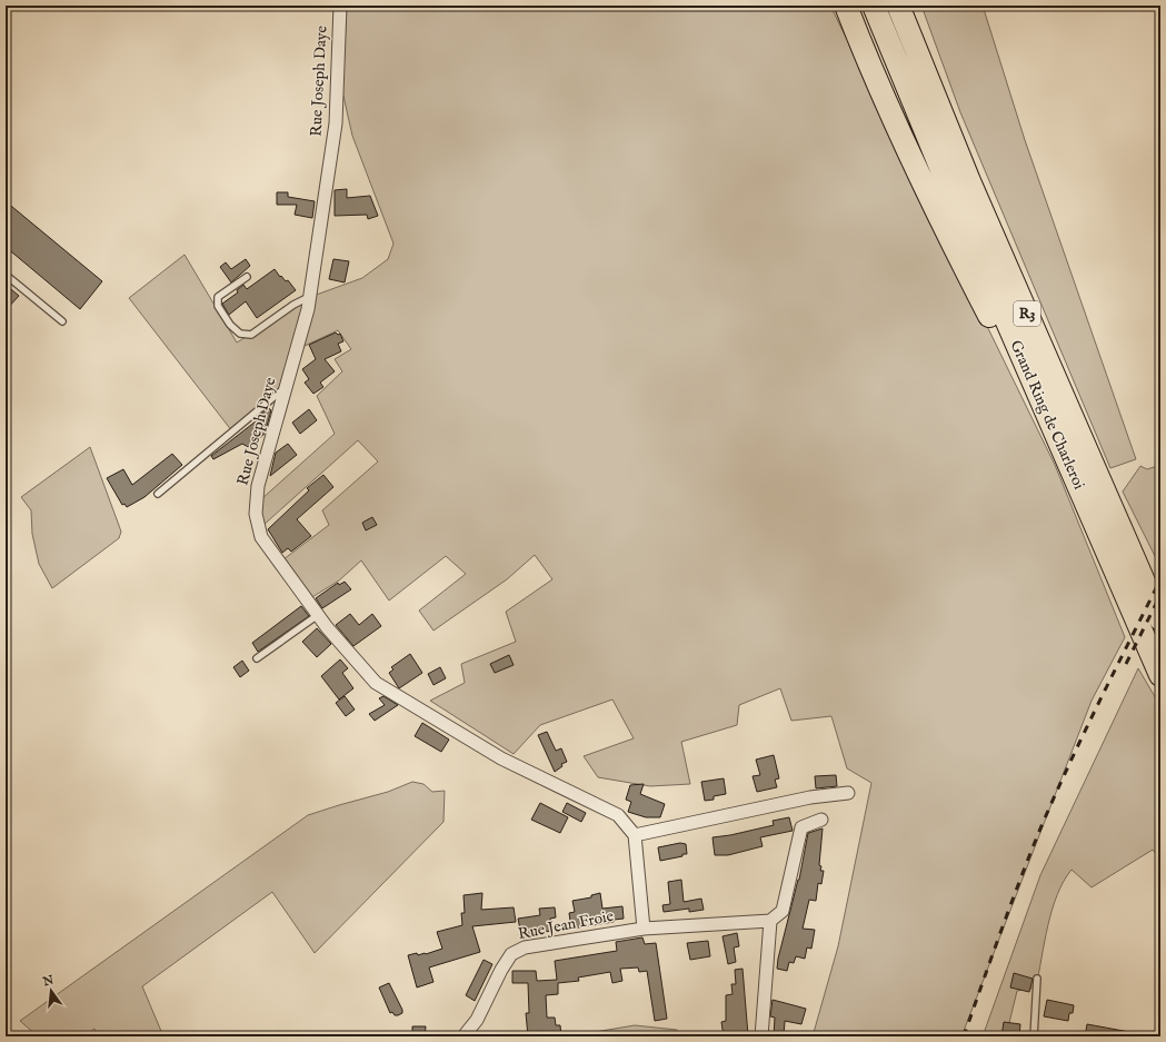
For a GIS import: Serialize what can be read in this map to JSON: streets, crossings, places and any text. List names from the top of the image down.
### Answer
{
  "streets": {
    "highway": ["R3", "Grand Ring de Charleroi"],
    "street": ["Rue Joseph Daye", "Rue Jean Froie"]
  },
  "north": "top"
}
